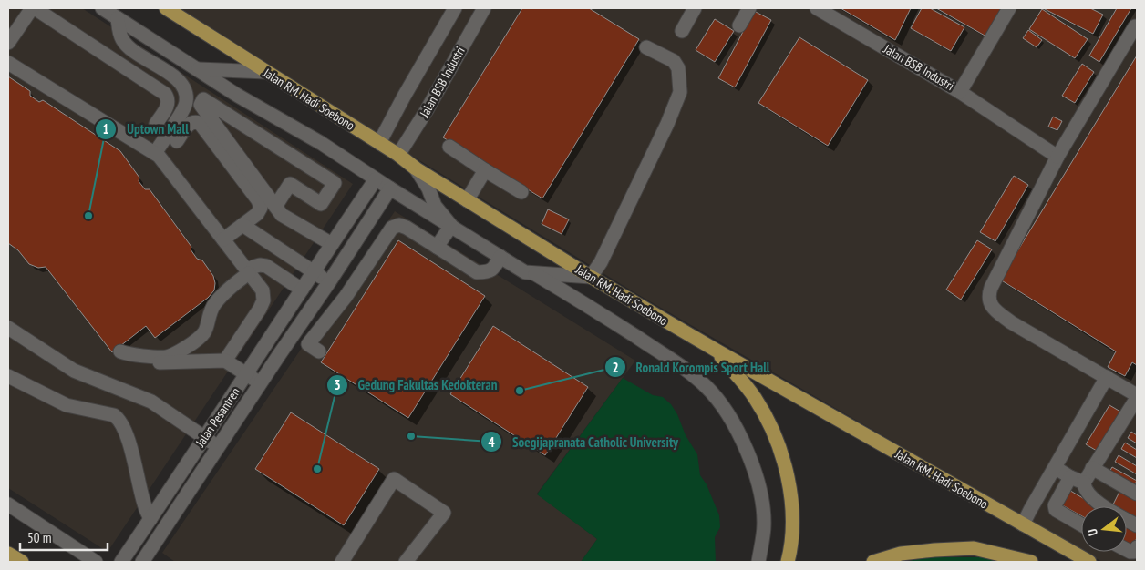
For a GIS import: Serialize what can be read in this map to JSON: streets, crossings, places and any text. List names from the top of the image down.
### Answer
{
  "streets": {
    "main road": ["Jalan RM. Hadi Soebono"],
    "street": ["Jalan BSB Industri", "Jalan Pesantren"]
  },
  "crossings": [
    ["Jalan BSB Industri", "Jalan RM. Hadi Soebono"]
  ],
  "places": [
    "Uptown Mall",
    "Ronald Korompis Sport Hall",
    "Soegijapranata Catholic University",
    "Gedung Fakultas Kedokteran"
  ],
  "scale_bar": "50 m",
  "north": "left"
}
